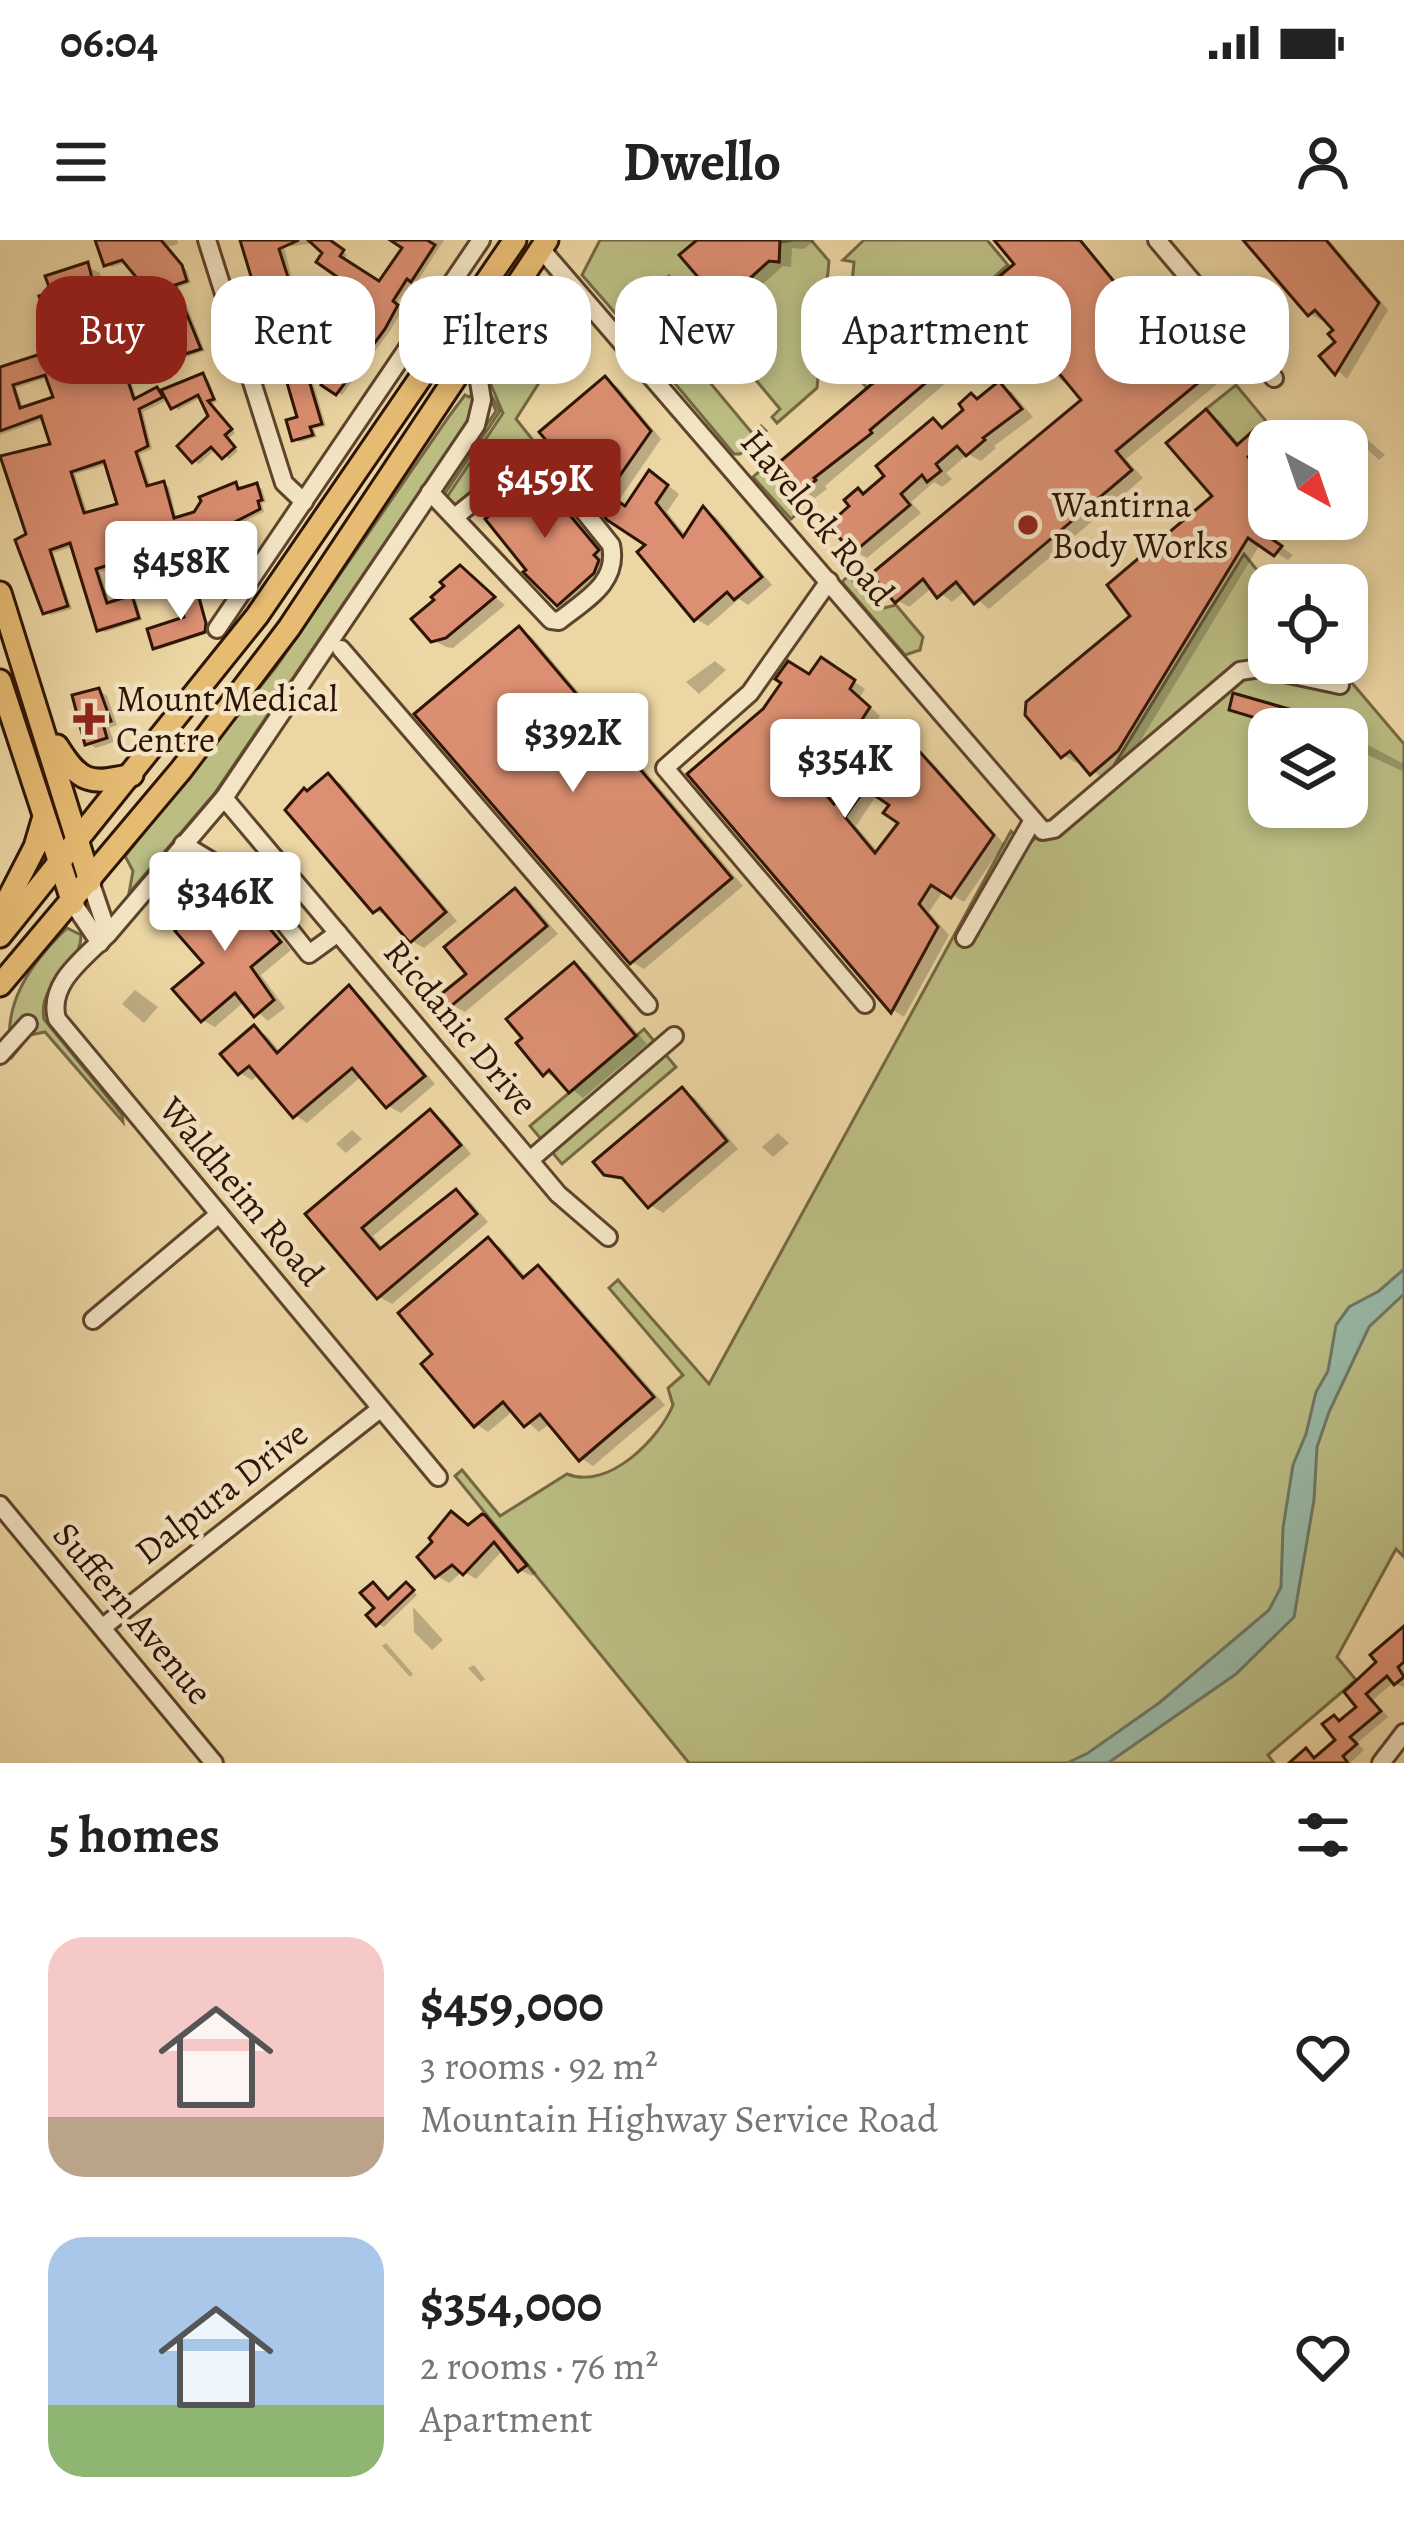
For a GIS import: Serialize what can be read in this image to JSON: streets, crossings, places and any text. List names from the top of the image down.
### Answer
{
  "streets": {
    "street": [
      "Havelock Road",
      "Ricdanic Drive",
      "Waldheim Road",
      "Dalpura Drive",
      "Suffern Avenue"
    ]
  },
  "crossings": [
    ["Ricdanic Drive", "Waldheim Road"],
    ["Waldheim Road", "Dalpura Drive"],
    ["Dalpura Drive", "Suffern Avenue"]
  ],
  "places": {
    "other": ["Wantirna Body Works"],
    "health": ["Mount Medical Centre"]
  },
  "north": "bottom right",
  "page": {
    "status": "06:04",
    "header": "Dwello",
    "chip": [
      "Buy",
      "Rent",
      "Filters",
      "New",
      "Apartment",
      "House"
    ],
    "price": [
      "$459K",
      "$458K",
      "$392K",
      "$354K",
      "$346K"
    ],
    "heading": "5 homes",
    "list": [
      {
        "name": "$459,000",
        "note": "3 rooms · 92 m² · Mountain Highway Service Road"
      },
      {
        "name": "$354,000",
        "note": "2 rooms · 76 m² · Apartment"
      }
    ]
  }
}
